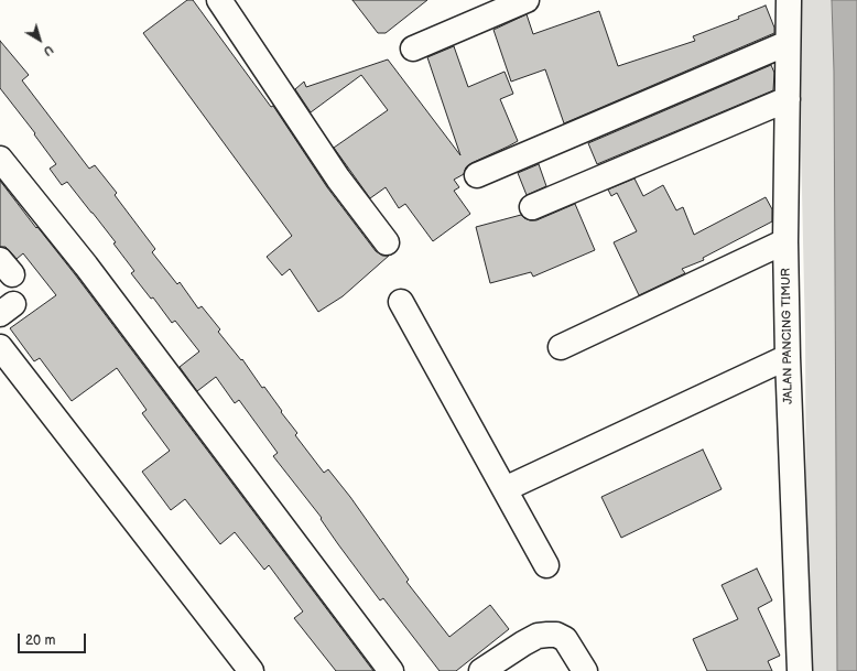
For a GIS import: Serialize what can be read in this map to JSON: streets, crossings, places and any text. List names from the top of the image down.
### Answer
{
  "streets": {
    "street": ["JALAN PANCING TIMUR"]
  },
  "scale_bar": "20 m",
  "north": "bottom right"
}
